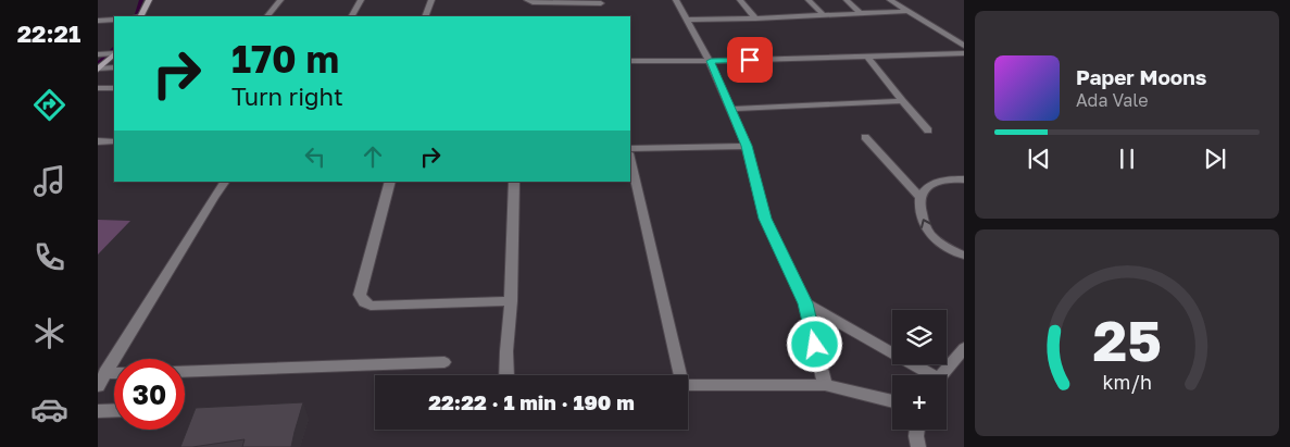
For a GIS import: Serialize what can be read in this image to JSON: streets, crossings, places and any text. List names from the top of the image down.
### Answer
{
  "page": {
    "tabs": "22:21",
    "turn": ["170 m", "Turn right"],
    "song": ["Paper Moons", "Ada Vale"],
    "map_buttons": "+",
    "limit": "30",
    "trip": "22:22 · 1 min · 190 m",
    "gauge": ["25", "km/h"]
  }
}
